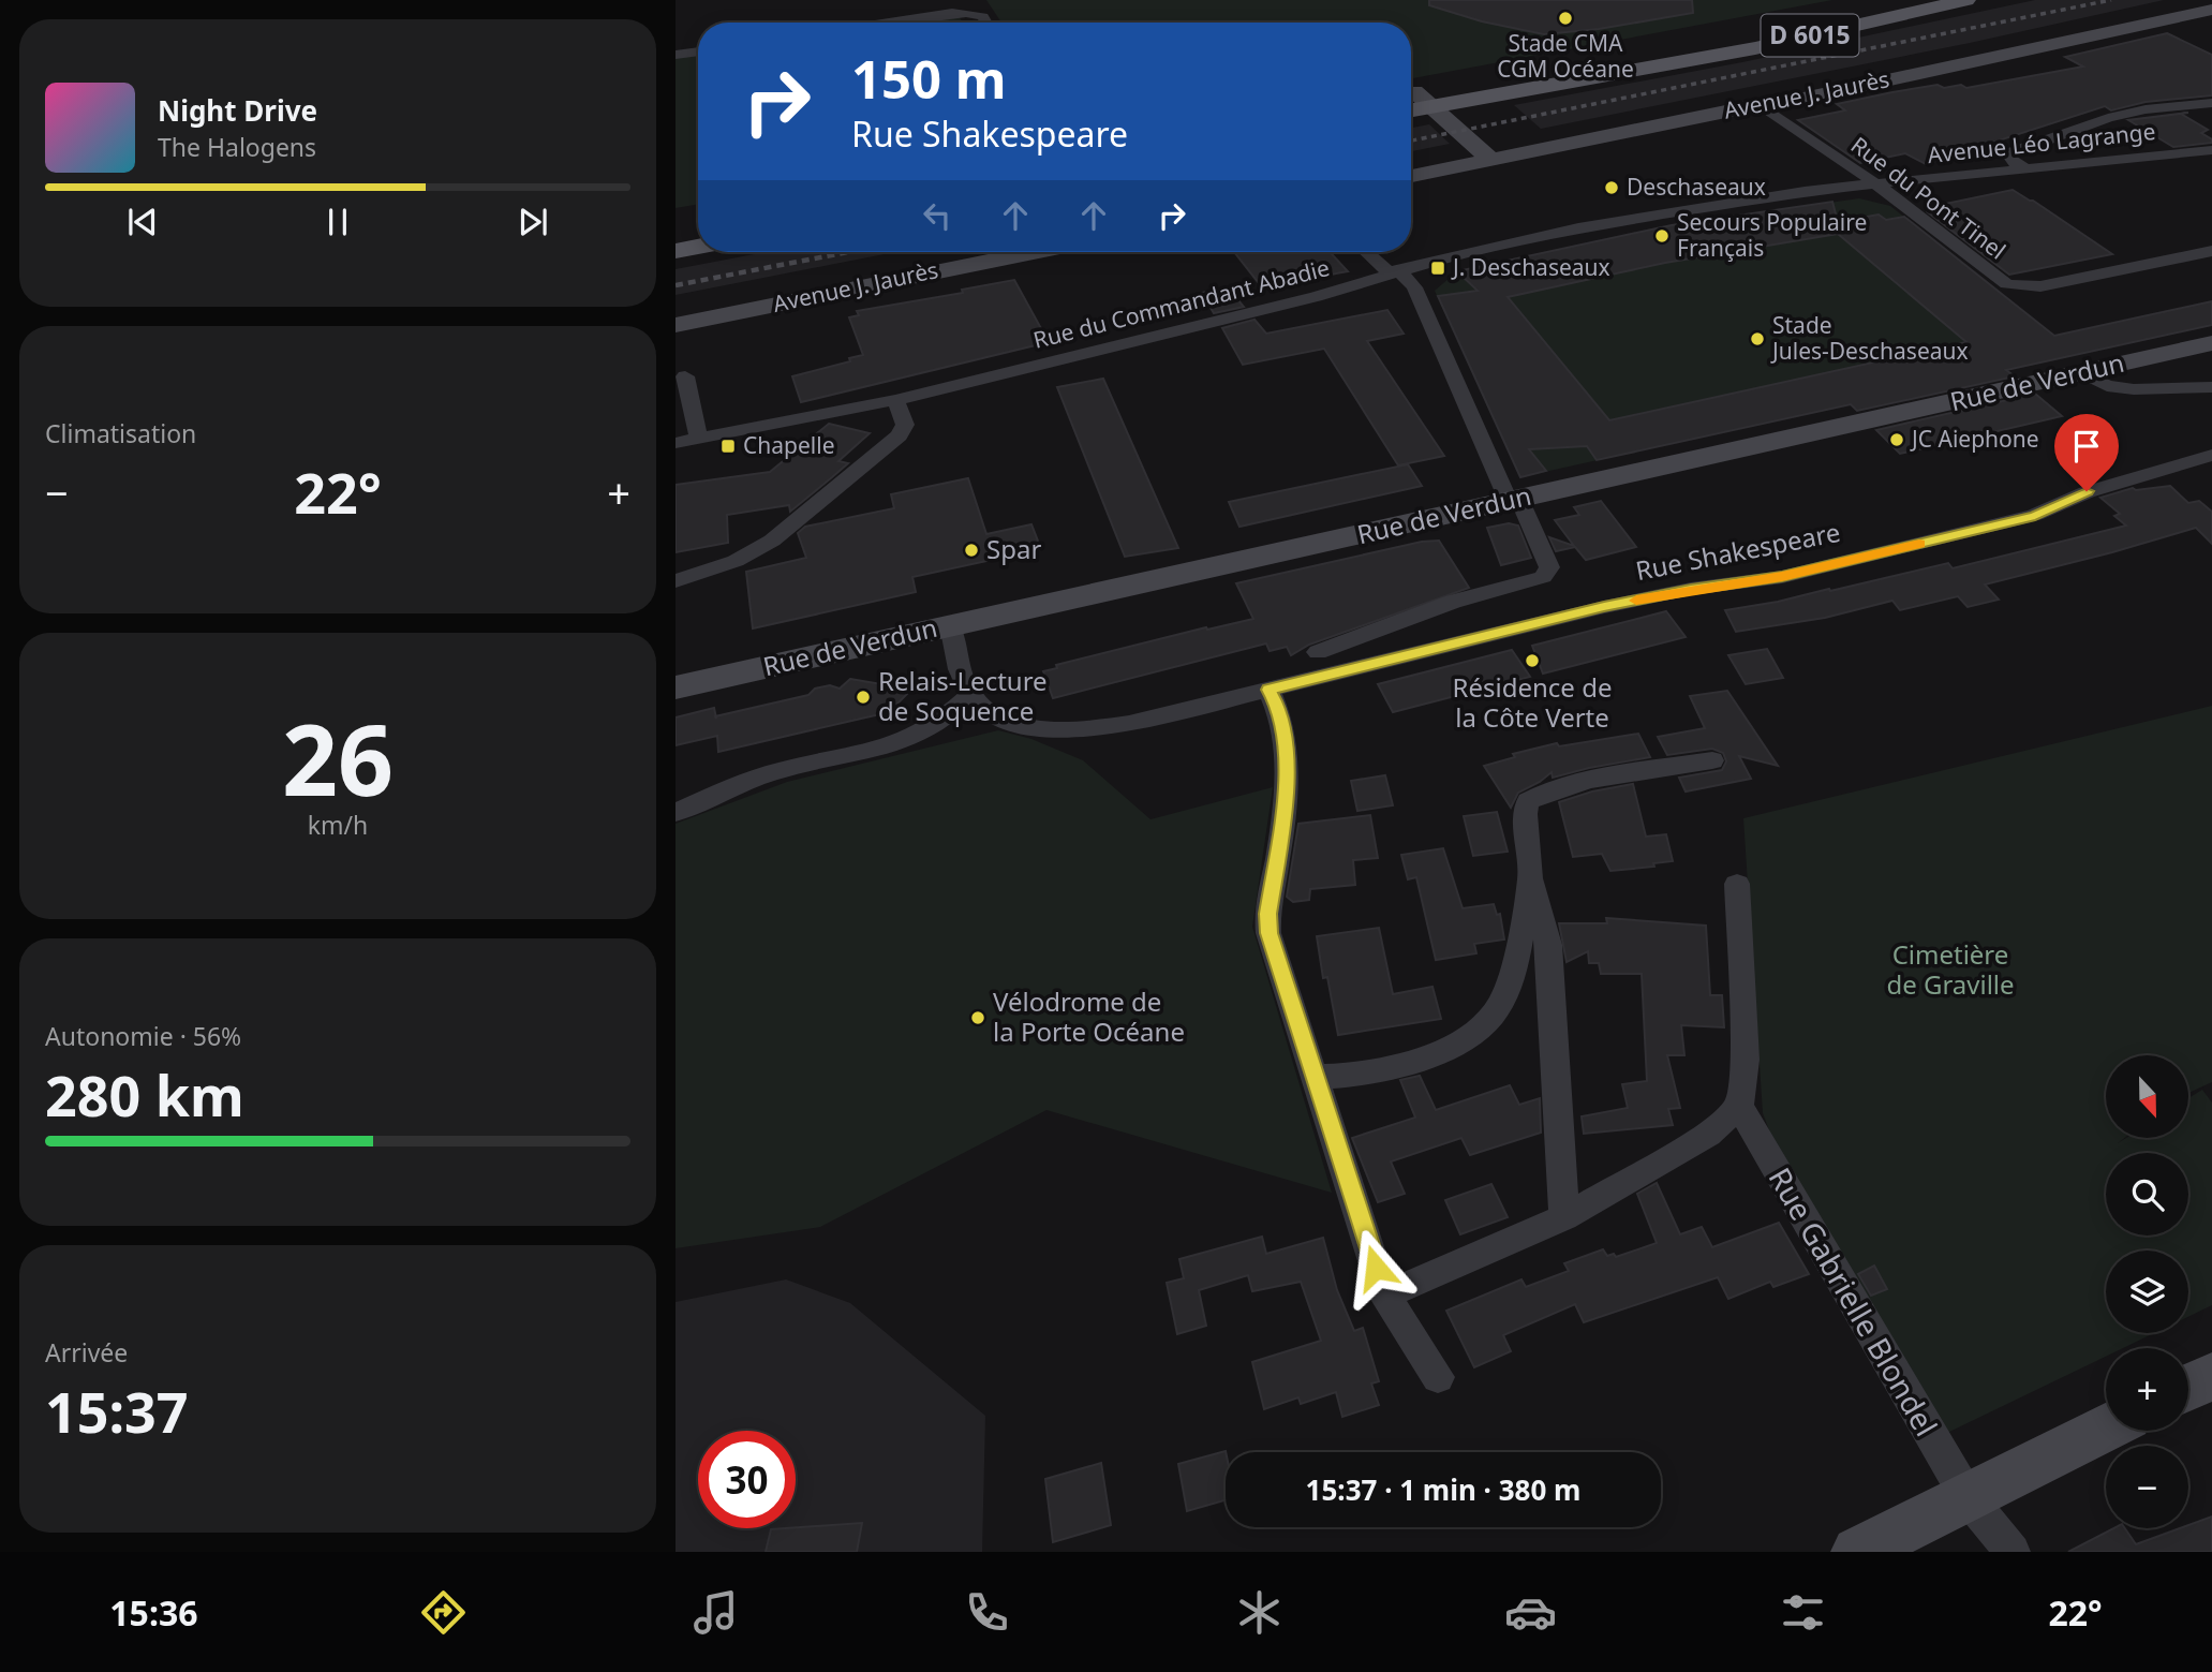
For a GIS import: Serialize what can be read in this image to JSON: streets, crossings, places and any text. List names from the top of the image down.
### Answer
{
  "streets": {
    "main road": ["D 6015"],
    "street": [
      "Avenue J. Jaurès",
      "Avenue Léo Lagrange",
      "Rue du Pont Tinel",
      "Rue du Commandant Abadie",
      "Rue de Verdun",
      "Rue Shakespeare",
      "Rue Gabrielle Blondel"
    ]
  },
  "crossings": [
    ["Avenue J. Jaurès", "Rue du Pont Tinel"],
    ["Avenue Léo Lagrange", "Rue du Pont Tinel"],
    ["Avenue Léo Lagrange", "Rue du Commandant Abadie"],
    ["Rue du Pont Tinel", "Rue du Commandant Abadie"]
  ],
  "parks": ["Cimetière de Graville"],
  "places": {
    "other": [
      "Stade CMA CGM Océane",
      "Deschaseaux",
      "Secours Populaire Français",
      "Stade Jules-Deschaseaux",
      "JC Aiephone",
      "Spar",
      "Résidence de la Côte Verte",
      "Relais-Lecture de Soquence",
      "Vélodrome de la Porte Océane"
    ],
    "transit": ["J. Deschaseaux", "Chapelle"]
  },
  "north": "bottom",
  "page": {
    "turn": ["150 m", "Rue Shakespeare"],
    "song": ["Night Drive", "The Halogens"],
    "tile": [
      "Climatisation",
      ["26", "km/h"],
      ["Autonomie · 56%", "280 km"],
      ["Arrivée", "15:37"]
    ],
    "heat": ["−", "22°", "+"],
    "map_buttons": ["+", "−"],
    "limit": "30",
    "trip": "15:37 · 1 min · 380 m",
    "tabs": ["15:36", "22°"]
  }
}
